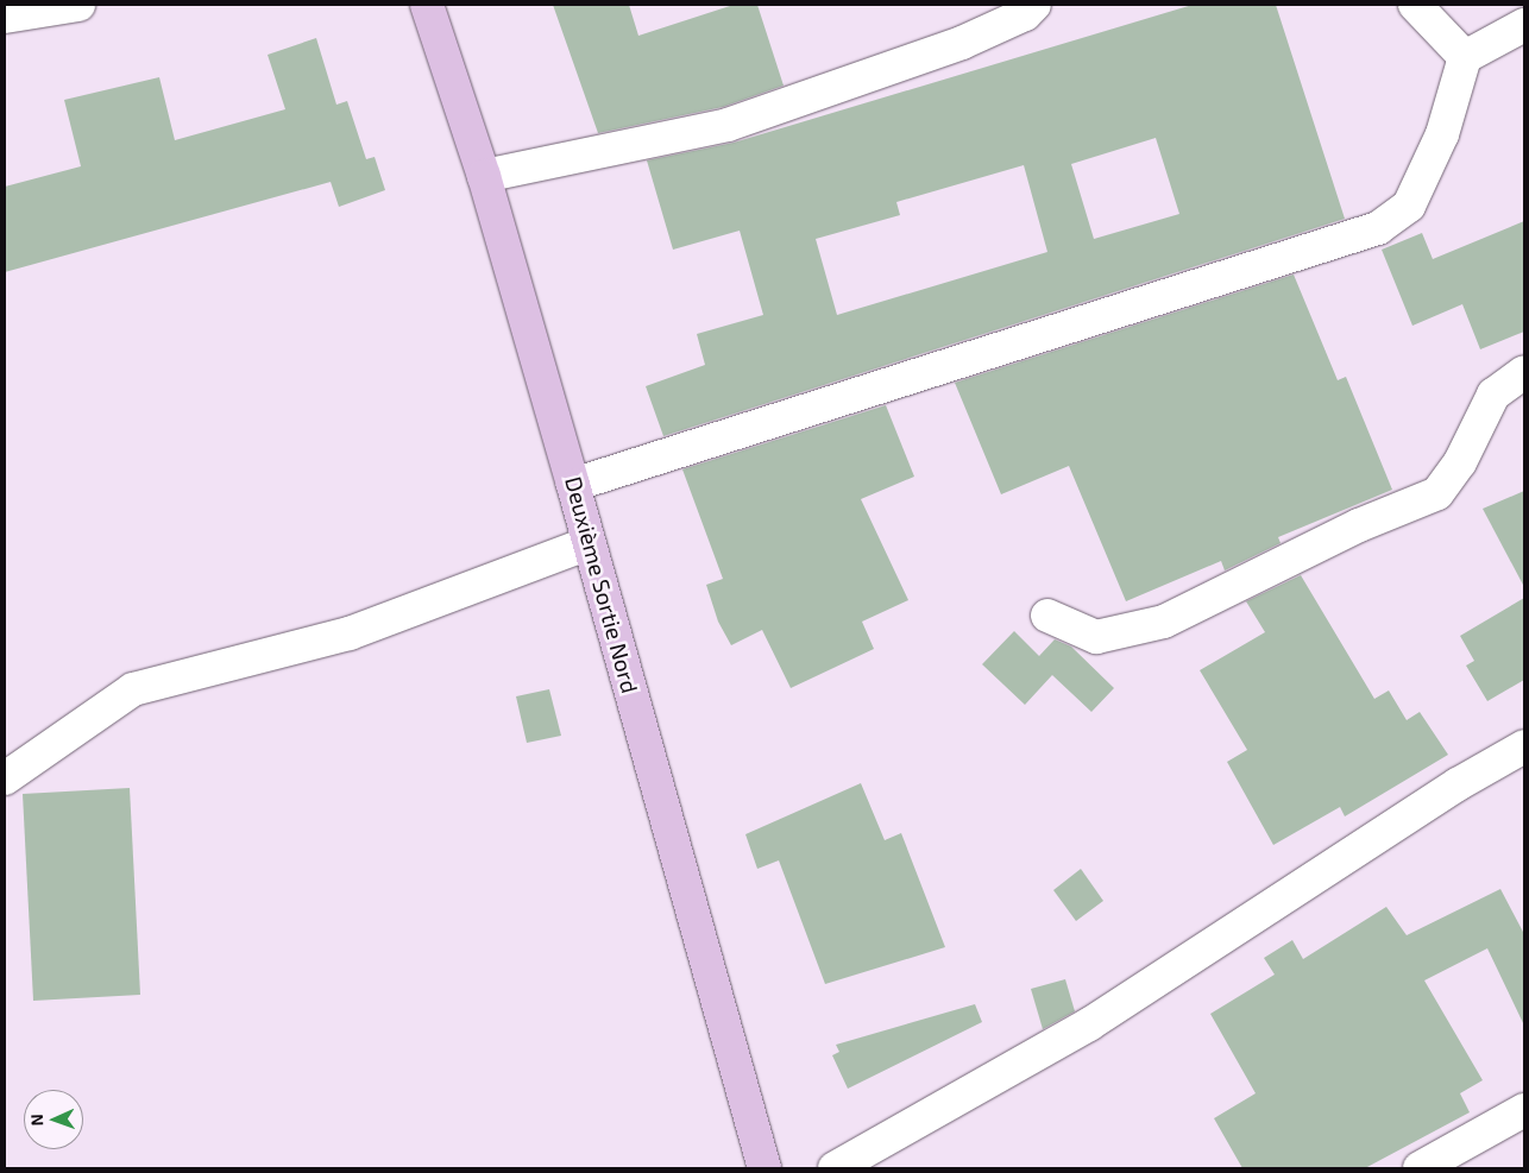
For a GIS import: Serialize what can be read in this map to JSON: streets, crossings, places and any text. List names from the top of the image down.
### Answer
{
  "streets": {
    "main road": ["Deuxième Sortie Nord"]
  },
  "north": "left"
}
